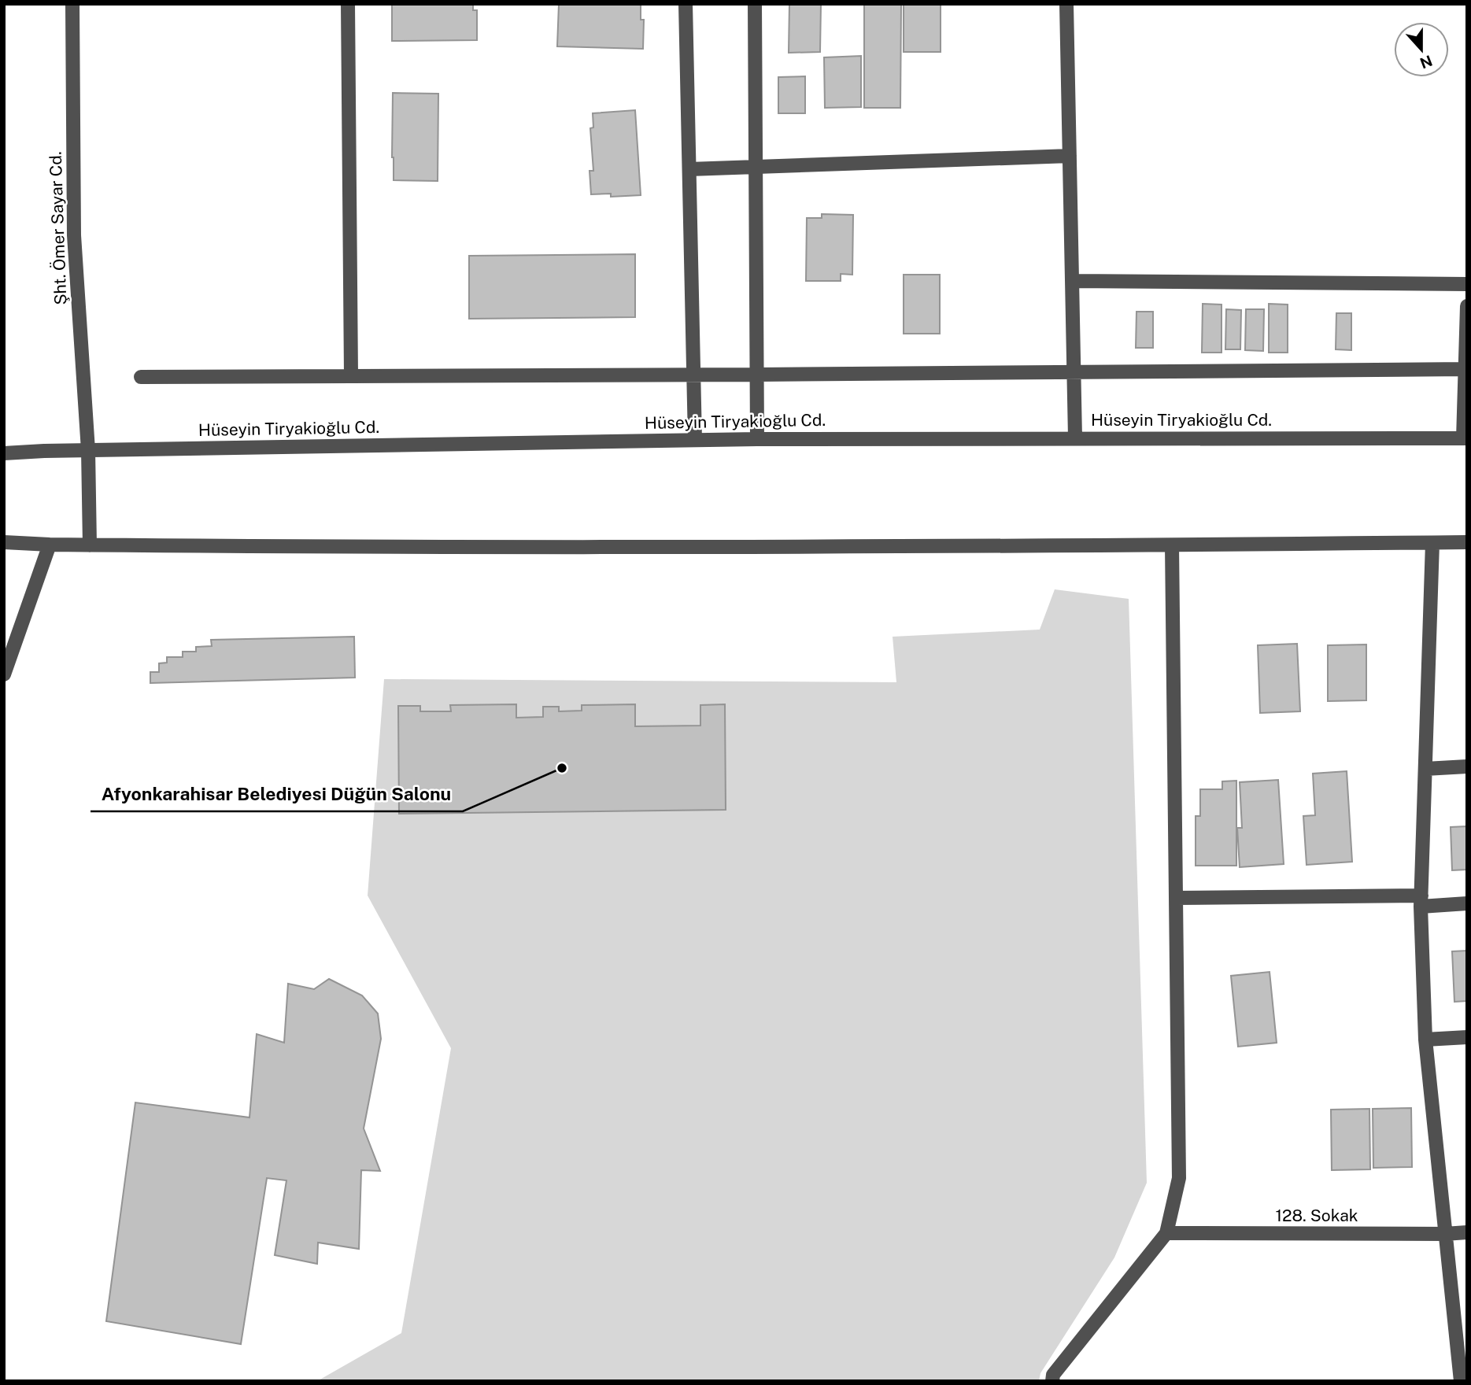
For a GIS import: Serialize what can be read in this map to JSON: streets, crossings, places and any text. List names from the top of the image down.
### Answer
{
  "streets": {
    "street": ["Şht. Ömer Sayar Cd.", "Hüseyin Tiryakioğlu Cd.", "128. Sokak"]
  },
  "crossings": [
    ["Şht. Ömer Sayar Cd.", "Hüseyin Tiryakioğlu Cd."]
  ],
  "places": ["Afyonkarahisar Belediyesi Düğün Salonu"],
  "north": "bottom"
}
